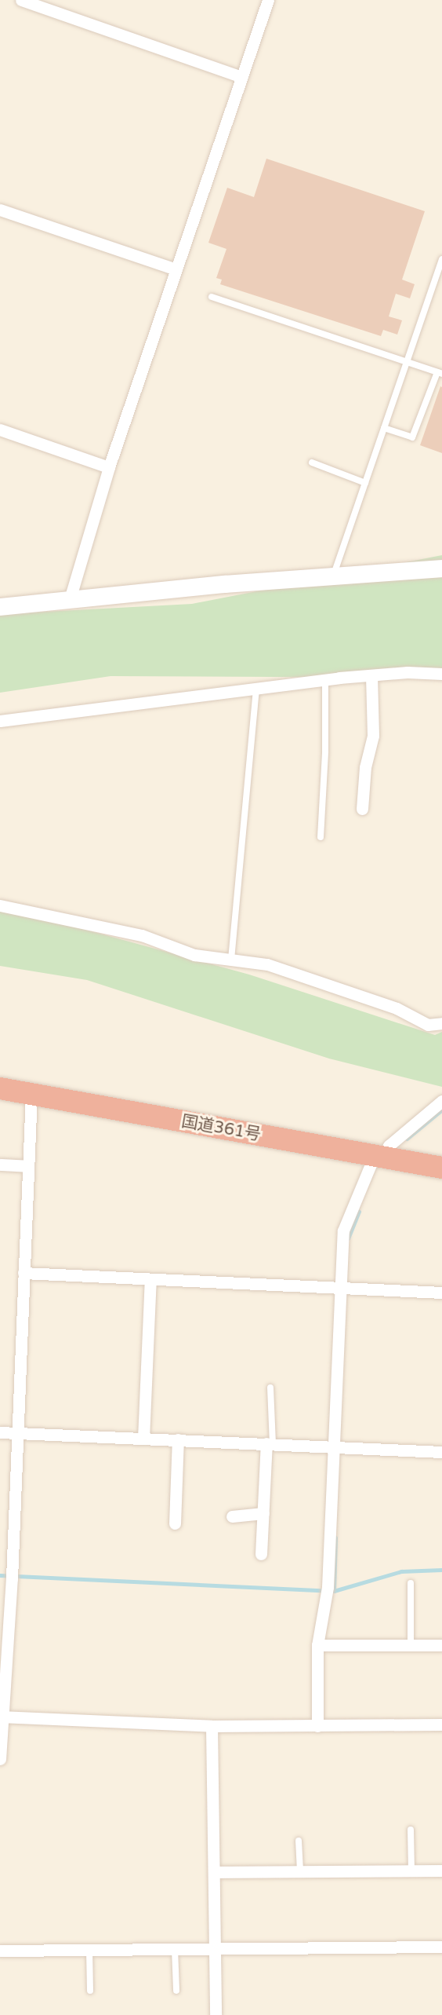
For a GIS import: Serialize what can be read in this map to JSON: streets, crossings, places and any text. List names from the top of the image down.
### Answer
{
  "streets": {
    "highway": ["国道361号"]
  }
}
